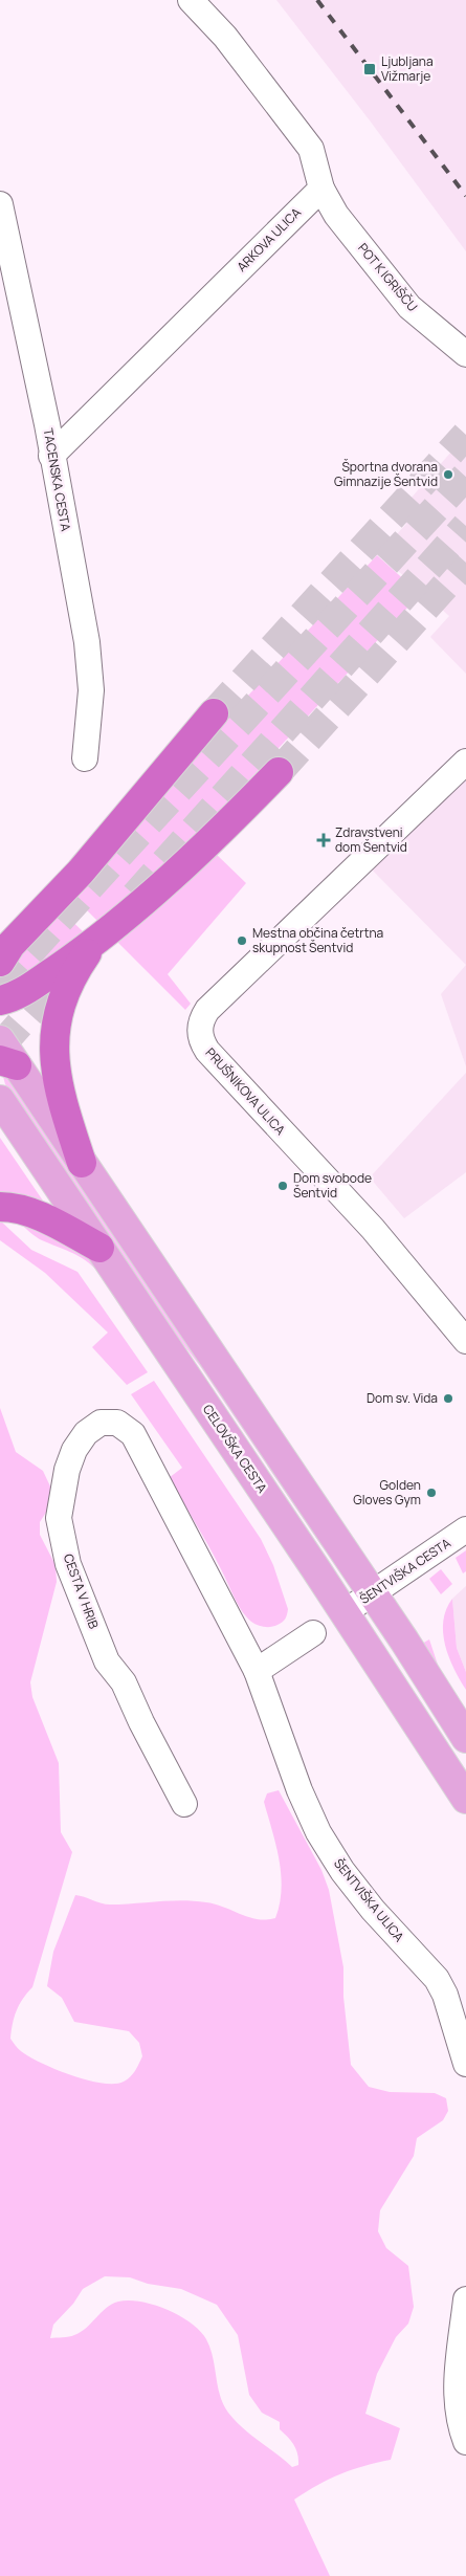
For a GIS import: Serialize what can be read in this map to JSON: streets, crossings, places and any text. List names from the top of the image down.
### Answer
{
  "streets": {
    "main road": ["CELOVŠKA CESTA"],
    "street": [
      "ARKOVA ULICA",
      "POT K IGRIŠČU",
      "TACENSKA CESTA",
      "PRUŠNIKOVA ULICA",
      "ŠENTVIŠKA CESTA",
      "CESTA V HRIB",
      "ŠENTVIŠKA ULICA"
    ]
  },
  "crossings": [
    ["ARKOVA ULICA", "POT K IGRIŠČU"],
    ["ARKOVA ULICA", "TACENSKA CESTA"],
    ["CELOVŠKA CESTA", "ŠENTVIŠKA CESTA"],
    ["CESTA V HRIB", "ŠENTVIŠKA ULICA"]
  ],
  "places": {
    "transit": ["Ljubljana Vižmarje"],
    "other": [
      "Športna dvorana Gimnazije Šentvid",
      "Mestna občina četrtna skupnost Šentvid",
      "Dom svobode Šentvid",
      "Dom sv. Vida",
      "Golden Gloves Gym"
    ],
    "health": ["Zdravstveni dom Šentvid"]
  }
}
